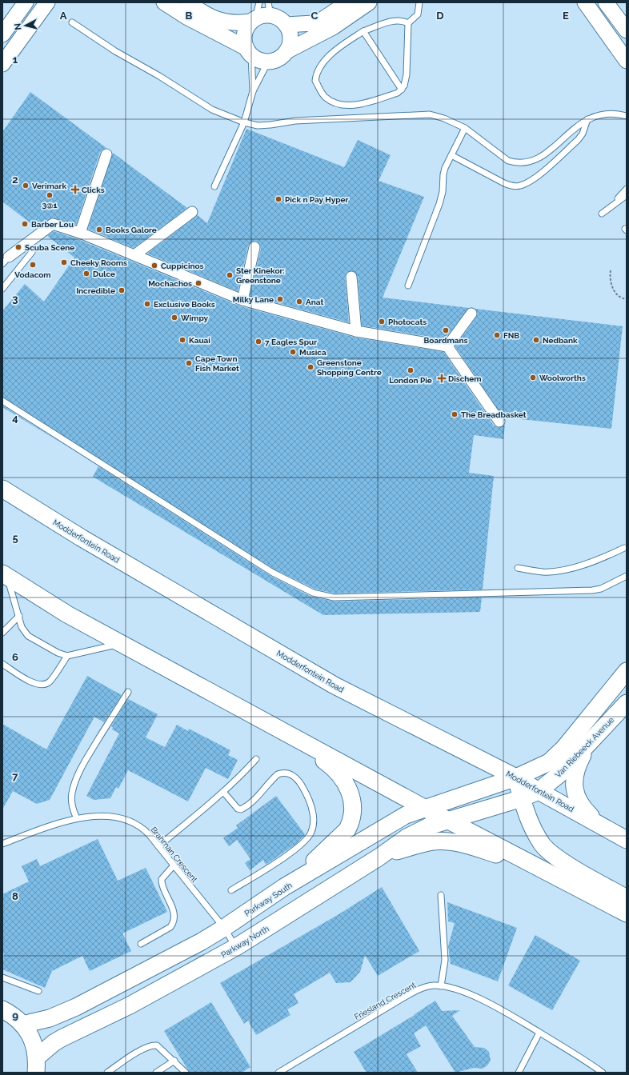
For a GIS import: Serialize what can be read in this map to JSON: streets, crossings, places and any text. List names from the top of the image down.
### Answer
{
  "streets": {
    "main road": [
      "Modderfontein Road",
      "Van Riebeeck Avenue",
      "Parkway South",
      "Parkway North"
    ],
    "lane": ["Brahman Crescent", "Friesland Crescent"]
  },
  "crossings": [
    ["Modderfontein Road", "Van Riebeeck Avenue"],
    ["Modderfontein Road", "Parkway South"],
    ["Van Riebeeck Avenue", "Parkway South"],
    ["Van Riebeeck Avenue", "Parkway North"],
    ["Brahman Crescent", "Parkway South"],
    ["Brahman Crescent", "Parkway North"]
  ],
  "places": {
    "other": [
      "Verimark",
      "3@1",
      "Pick n Pay Hyper",
      "Barber Lou",
      "Books Galore",
      "Scuba Scene",
      "Cheeky Rooms",
      "Vodacom",
      "Cuppicinos",
      "Dulce",
      "Ster Kinekor: Greenstone",
      "Mochachos",
      "Incredible",
      "Milky Lane",
      "Anat",
      "Exclusive Books",
      "Wimpy",
      "Photocats",
      "Boardmans",
      "FNB",
      "Kauai",
      "Nedbank",
      "7 Eagles Spur",
      "Musica",
      "Cape Town Fish Market",
      "Greenstone Shopping Centre",
      "London Pie",
      "Woolworths",
      "The Breadbasket"
    ],
    "health": ["Clicks", "Dischem"]
  },
  "north": "left",
  "grid": {
    "columns": [
      "A",
      "B",
      "C",
      "D",
      "E"
    ],
    "rows": [
      "1",
      "2",
      "3",
      "4",
      "5",
      "6",
      "7",
      "8",
      "9"
    ]
  }
}
